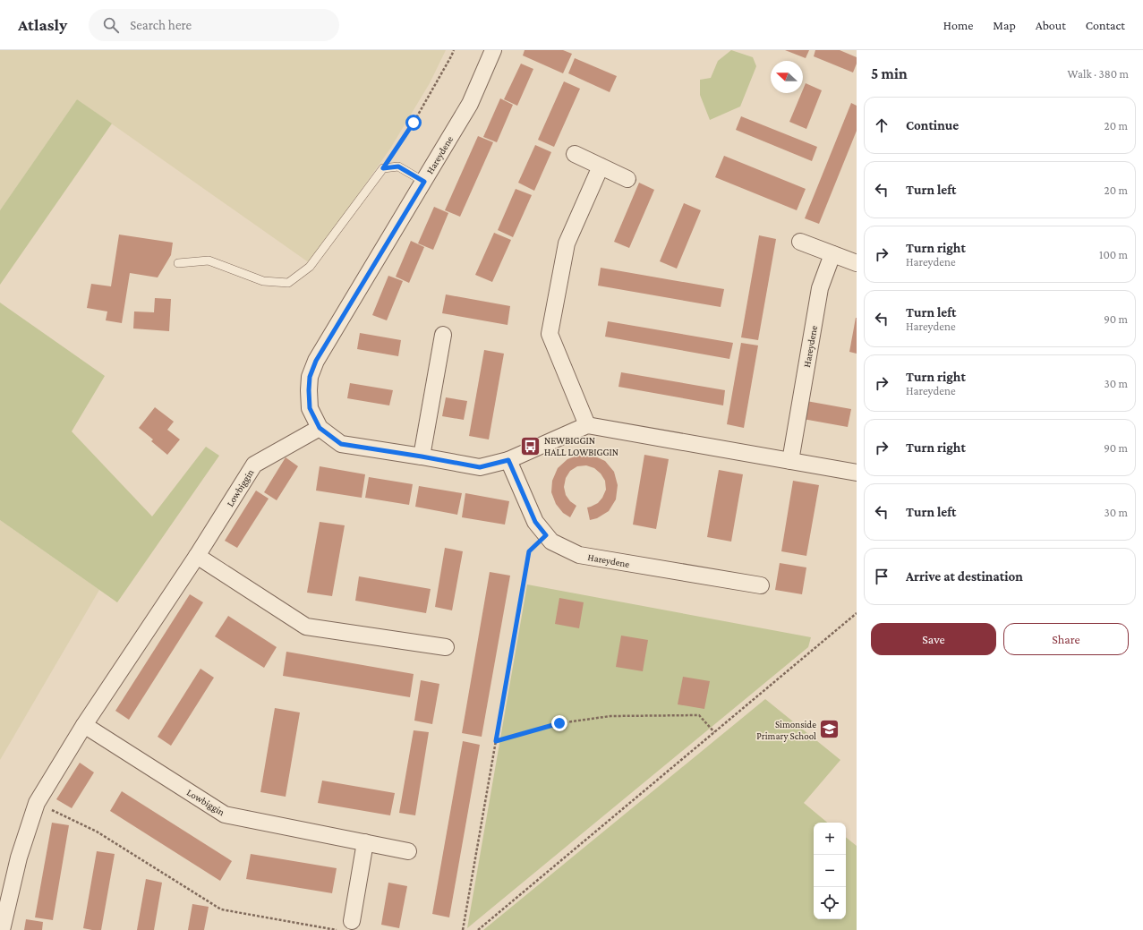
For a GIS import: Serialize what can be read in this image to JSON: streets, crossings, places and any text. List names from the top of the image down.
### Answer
{
  "streets": {
    "street": ["Hareydene", "Lowbiggin"]
  },
  "crossings": [
    ["Hareydene", "Lowbiggin"]
  ],
  "places": {
    "bus stop": ["NEWBIGGIN HALL LOWBIGGIN"],
    "school or university": ["Simonside Primary School"]
  },
  "north": "left",
  "page": {
    "header": "Atlasly",
    "search": "Search here",
    "nav": [
      "Home",
      "Map",
      "About",
      "Contact"
    ],
    "heading": ["5 min", "Walk · 380 m"],
    "list": [
      ["Continue", "20 m"],
      ["Turn left", "20 m"],
      ["Turn right", "Hareydene", "100 m"],
      ["Turn left", "Hareydene", "90 m"],
      ["Turn right", "Hareydene", "30 m"],
      ["Turn right", "90 m"],
      ["Turn left", "30 m"],
      "Arrive at destination"
    ],
    "buttons": ["Save", "Share"],
    "map_buttons": ["+", "−"]
  }
}
